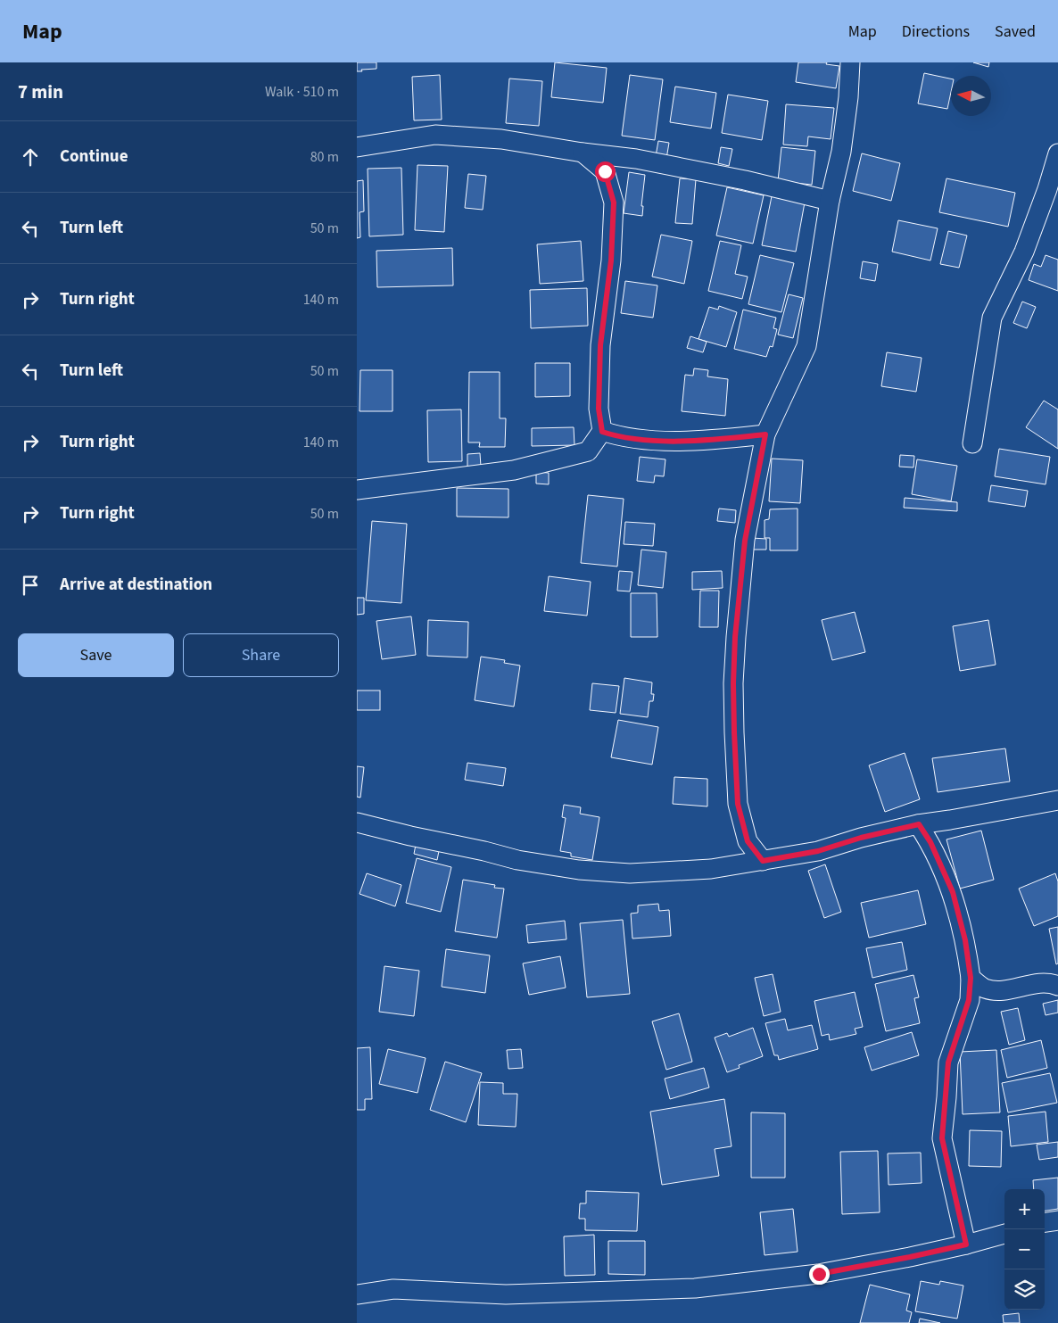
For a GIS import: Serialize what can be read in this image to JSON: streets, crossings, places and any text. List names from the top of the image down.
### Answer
{
  "north": "left",
  "page": {
    "header": "Map",
    "nav": ["Map", "Directions", "Saved"],
    "heading": ["7 min", "Walk · 510 m"],
    "list": [
      ["Continue", "80 m"],
      ["Turn left", "50 m"],
      ["Turn right", "140 m"],
      ["Turn left", "50 m"],
      ["Turn right", "140 m"],
      ["Turn right", "50 m"],
      "Arrive at destination"
    ],
    "buttons": ["Save", "Share"],
    "map_buttons": ["+", "−"]
  }
}
